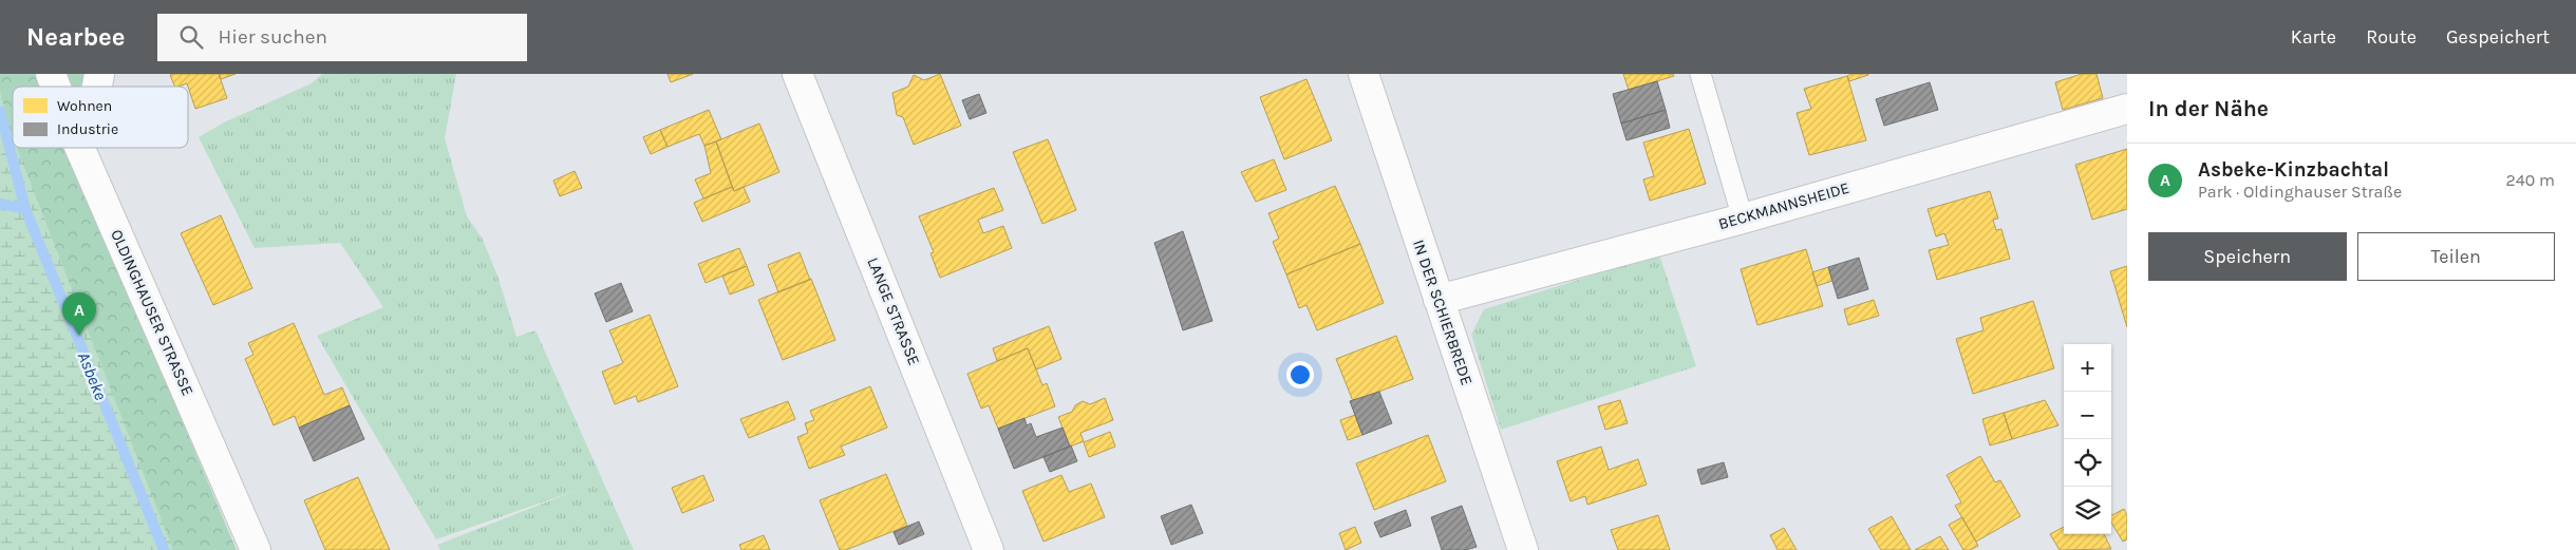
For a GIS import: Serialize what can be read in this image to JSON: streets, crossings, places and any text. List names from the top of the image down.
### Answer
{
  "streets": {
    "street": [
      "BECKMANNSHEIDE",
      "LANGE STRASSE",
      "OLDINGHAUSER STRASSE",
      "IN DER SCHIERBREDE"
    ]
  },
  "crossings": [
    ["BECKMANNSHEIDE", "IN DER SCHIERBREDE"]
  ],
  "water": ["Asbeke"],
  "legend": ["Wohnen", "Industrie"],
  "page": {
    "header": "Nearbee",
    "search": "Hier suchen",
    "nav": ["Karte", "Route", "Gespeichert"],
    "heading": "In der Nähe",
    "list": [
      {
        "mark": "A",
        "name": "Asbeke-Kinzbachtal",
        "note": "Park · Oldinghauser Straße",
        "value": "240 m"
      }
    ],
    "buttons": ["Speichern", "Teilen"],
    "pins": "A",
    "map_buttons": ["+", "−"]
  }
}
